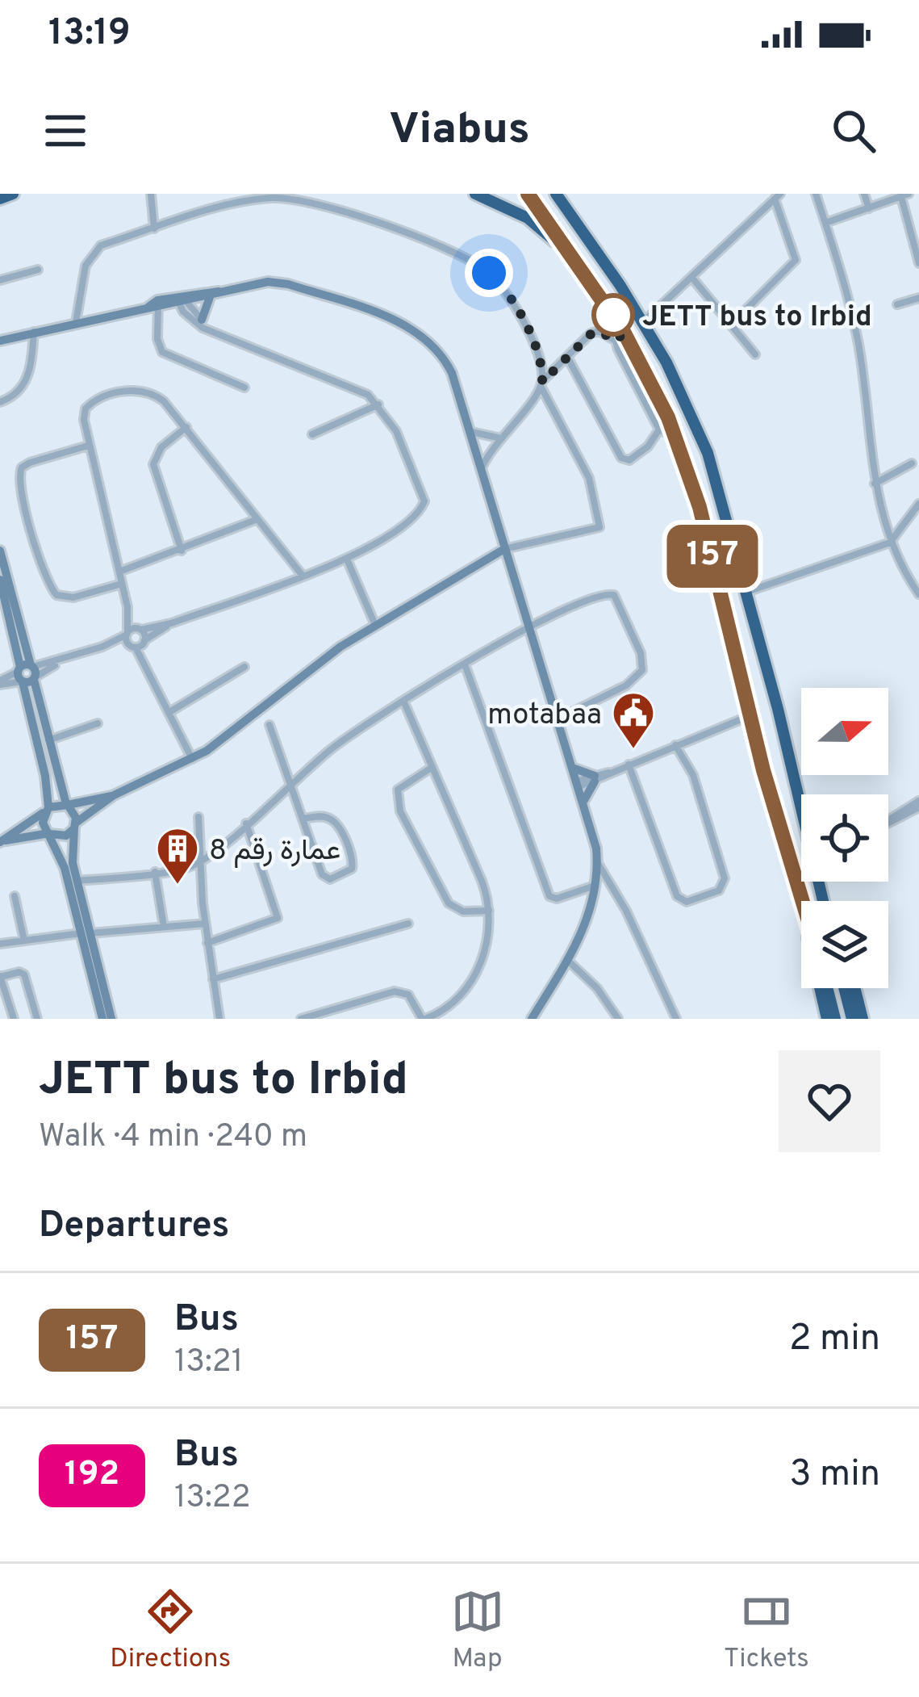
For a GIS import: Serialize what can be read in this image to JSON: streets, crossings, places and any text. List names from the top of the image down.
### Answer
{
  "places": {
    "other": ["JETT bus to Irbid"],
    "public building": ["motabaa"],
    "building": ["عمارة رقم 8"]
  },
  "lines": ["bus line 157"],
  "north": "right",
  "page": {
    "status": "13:19",
    "header": "Viabus",
    "on_map": "157",
    "heading": [
      ["JETT bus to Irbid", "Walk · 4 min · 240 m"],
      "Departures"
    ],
    "list": [
      {
        "mark": "157",
        "name": "Bus",
        "note": "13:21",
        "value": "2 min"
      },
      {
        "mark": "192",
        "name": "Bus",
        "note": "13:22",
        "value": "3 min"
      }
    ],
    "tabs": ["Directions", "Map", "Tickets"]
  }
}
